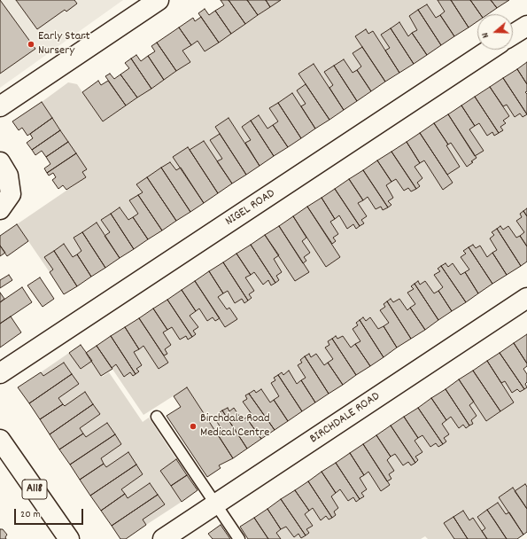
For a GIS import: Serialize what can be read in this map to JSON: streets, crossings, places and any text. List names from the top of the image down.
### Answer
{
  "streets": {
    "street": ["NIGEL ROAD", "BIRCHDALE ROAD", "A118"]
  },
  "places": ["Early Start Nursery", "Birchdale Road Medical Centre"],
  "scale_bar": "20 m",
  "north": "left"
}
